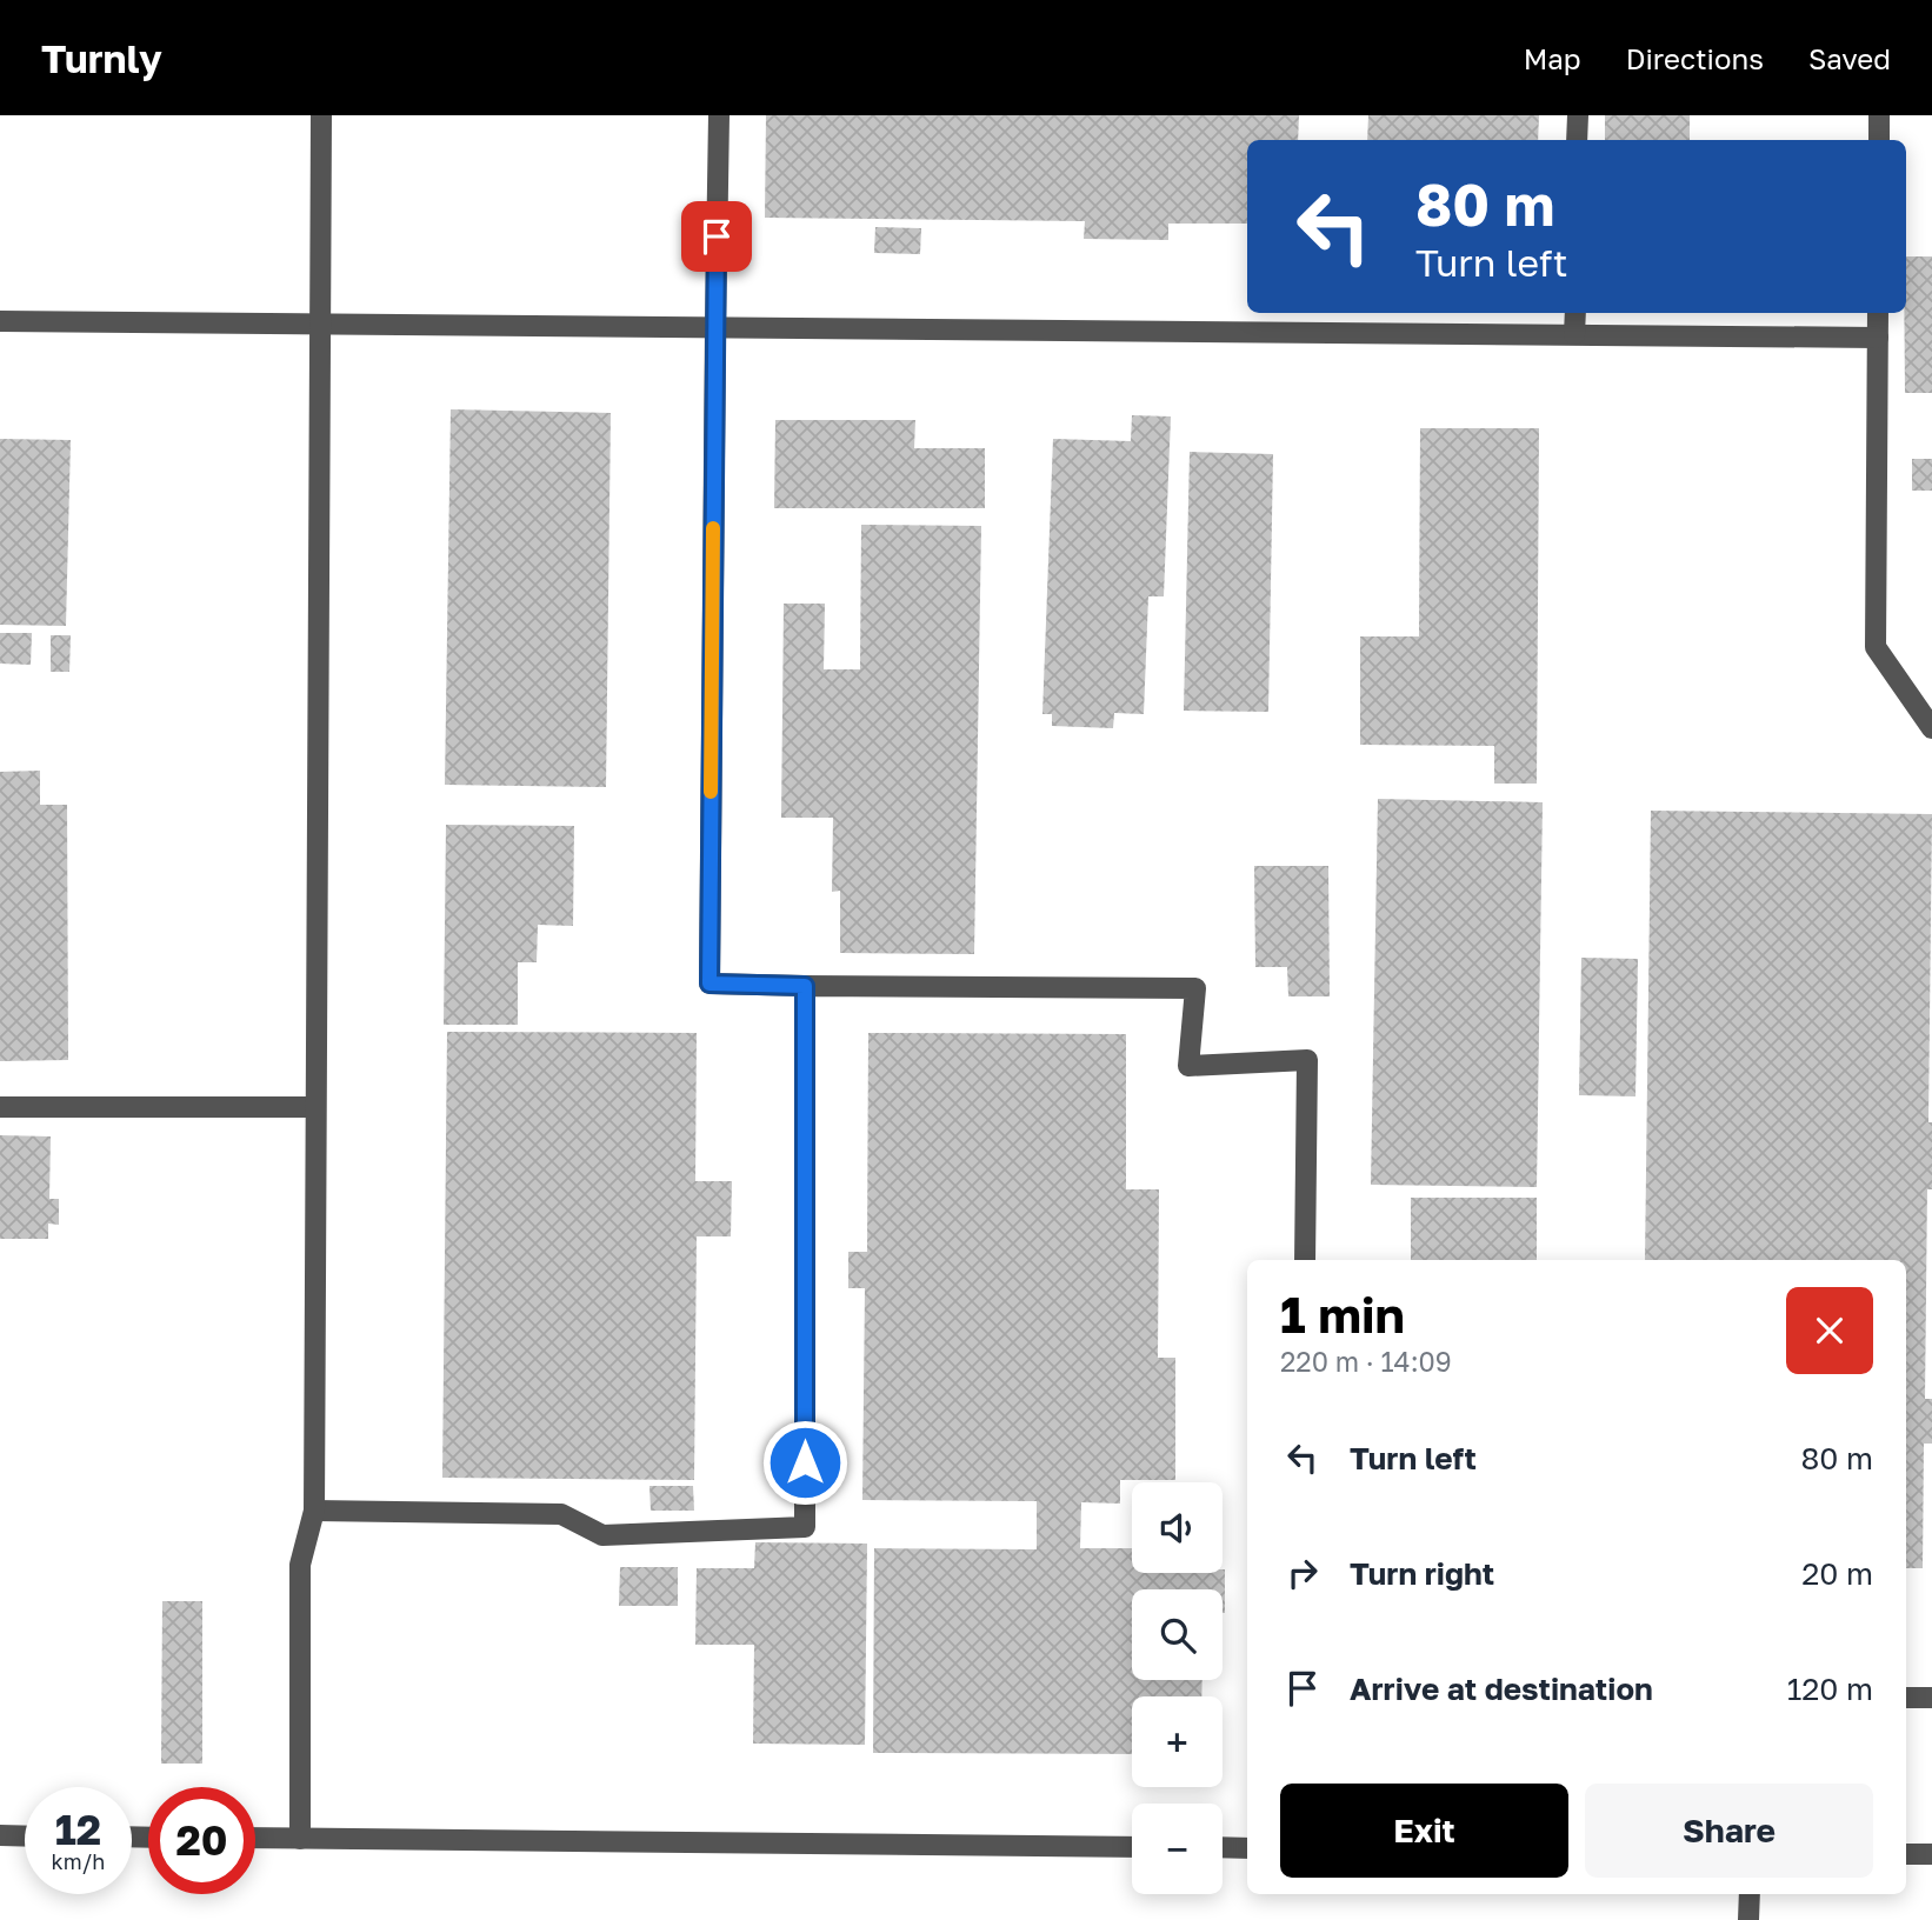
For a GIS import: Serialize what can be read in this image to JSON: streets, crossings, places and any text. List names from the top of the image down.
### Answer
{
  "page": {
    "header": "Turnly",
    "nav": ["Map", "Directions", "Saved"],
    "turn": ["80 m", "Turn left"],
    "heading": ["1 min", "220 m · 14:09"],
    "list": [
      {
        "name": "Turn left",
        "value": "80 m"
      },
      {
        "name": "Turn right",
        "value": "20 m"
      },
      {
        "name": "Arrive at destination",
        "value": "120 m"
      }
    ],
    "map_buttons": ["+", "−"],
    "buttons": ["Exit", "Share"],
    "speed": "12 km/h",
    "limit": "20"
  }
}
